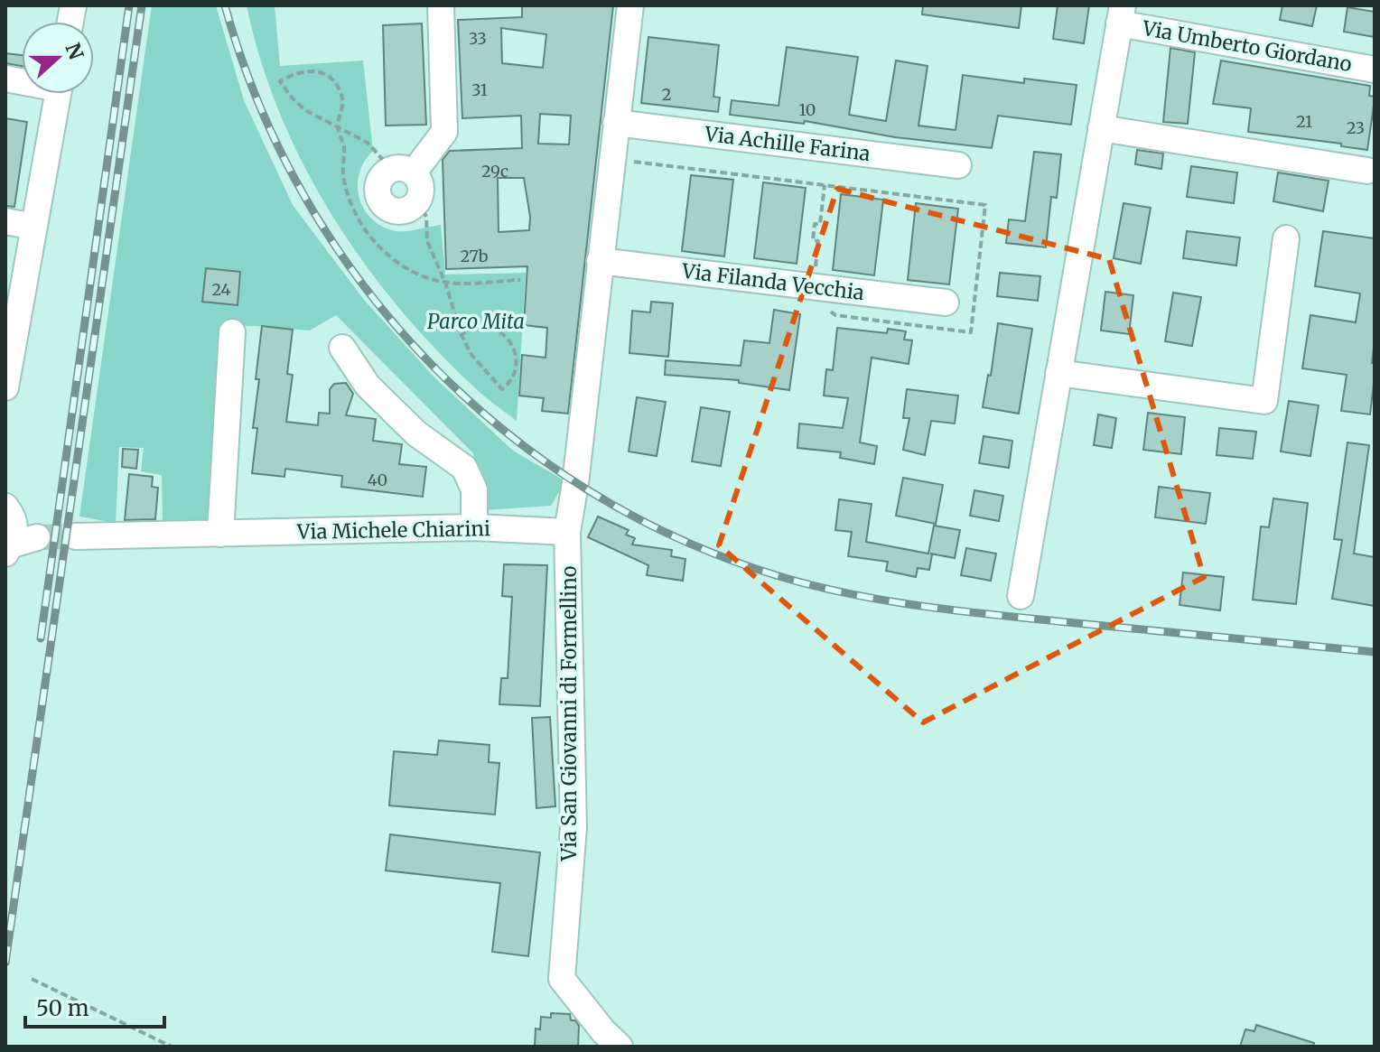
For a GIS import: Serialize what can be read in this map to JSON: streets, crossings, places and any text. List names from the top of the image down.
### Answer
{
  "streets": {
    "street": [
      "Via Umberto Giordano",
      "Via Achille Farina",
      "Via Filanda Vecchia",
      "Via Michele Chiarini",
      "Via San Giovanni di Formellino"
    ]
  },
  "crossings": [
    ["Via Michele Chiarini", "Via San Giovanni di Formellino"]
  ],
  "parks": ["Parco Mita"],
  "house_numbers": [
    "33",
    "31",
    "2",
    "10",
    "21",
    "23",
    "29c",
    "27b",
    "24",
    "40"
  ],
  "scale_bar": "50 m",
  "north": "right"
}
